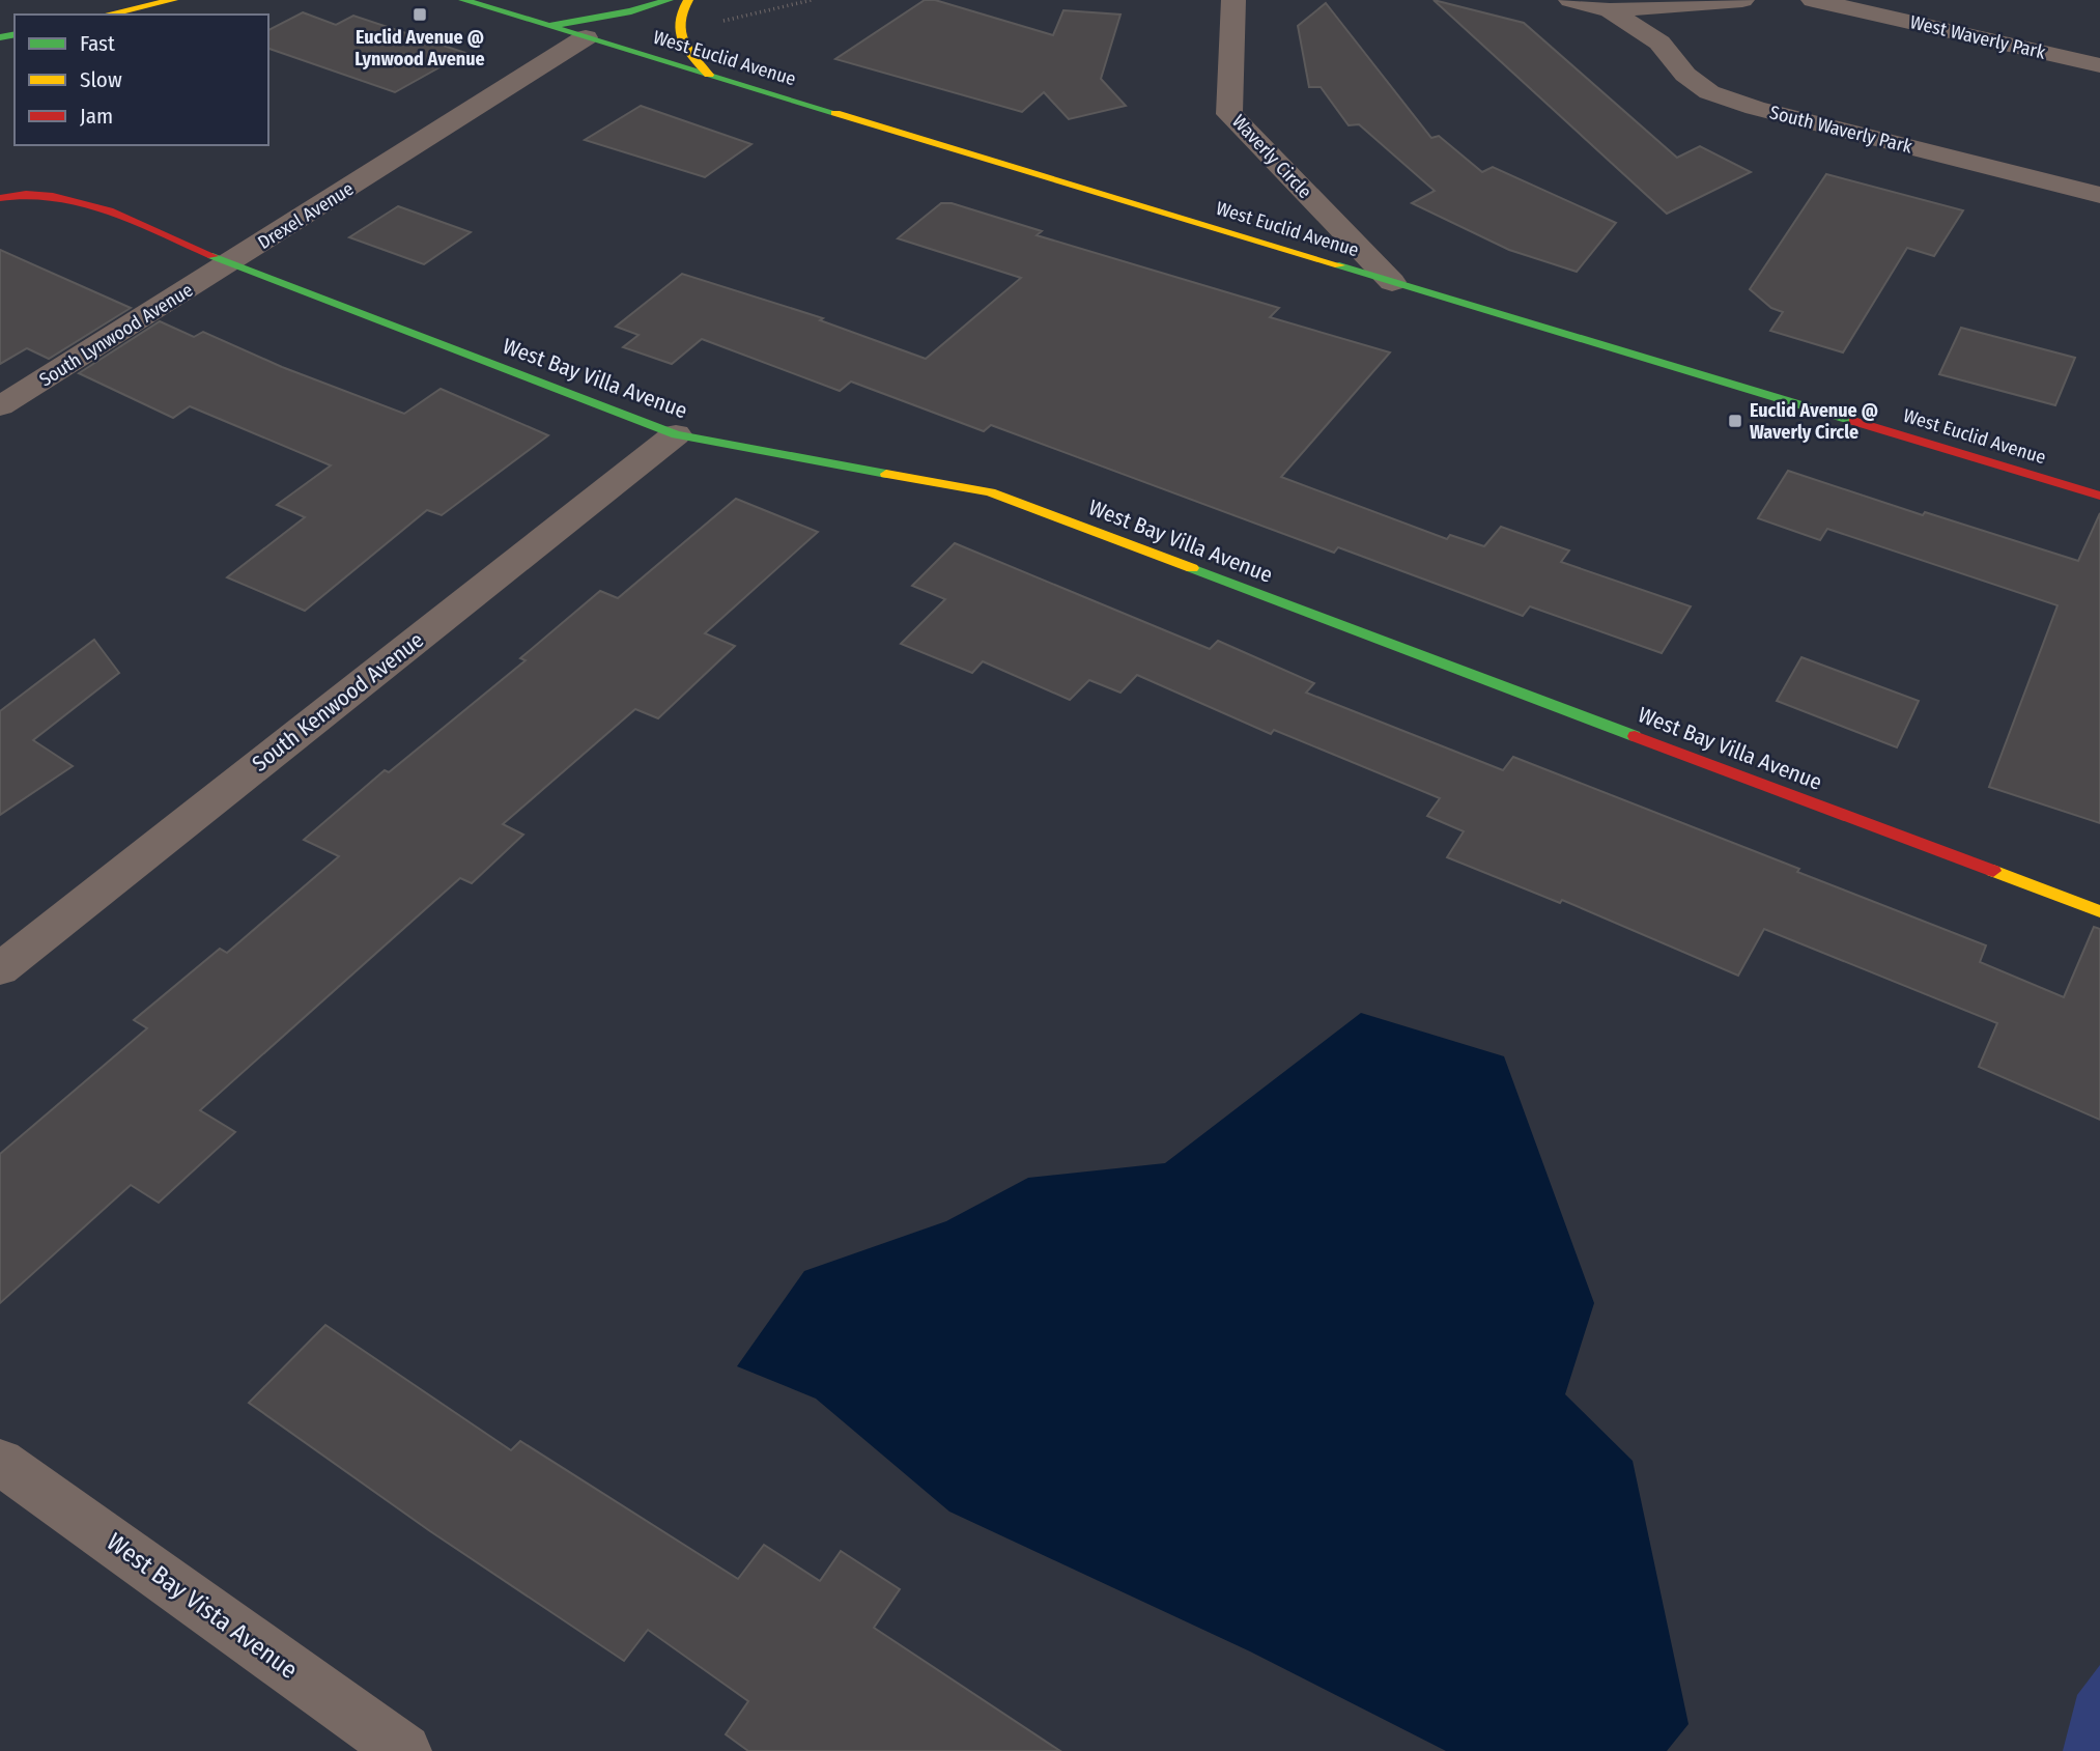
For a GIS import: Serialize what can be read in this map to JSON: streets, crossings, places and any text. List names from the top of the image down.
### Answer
{
  "streets": {
    "main road": ["West Euclid Avenue", "West Bay Villa Avenue"],
    "street": [
      "West Waverly Park",
      "South Waverly Park",
      "Waverly Circle",
      "Drexel Avenue",
      "South Lynwood Avenue",
      "South Kenwood Avenue",
      "West Bay Vista Avenue"
    ]
  },
  "crossings": [
    ["West Euclid Avenue", "Waverly Circle"],
    ["West Euclid Avenue", "Drexel Avenue"],
    ["Drexel Avenue", "South Lynwood Avenue"],
    ["Drexel Avenue", "West Bay Villa Avenue"],
    ["South Lynwood Avenue", "West Bay Villa Avenue"],
    ["West Bay Villa Avenue", "South Kenwood Avenue"]
  ],
  "places": {
    "transit": ["Euclid Avenue @ Lynwood Avenue", "Euclid Avenue @ Waverly Circle"]
  },
  "legend": ["Fast", "Slow", "Jam"]
}
